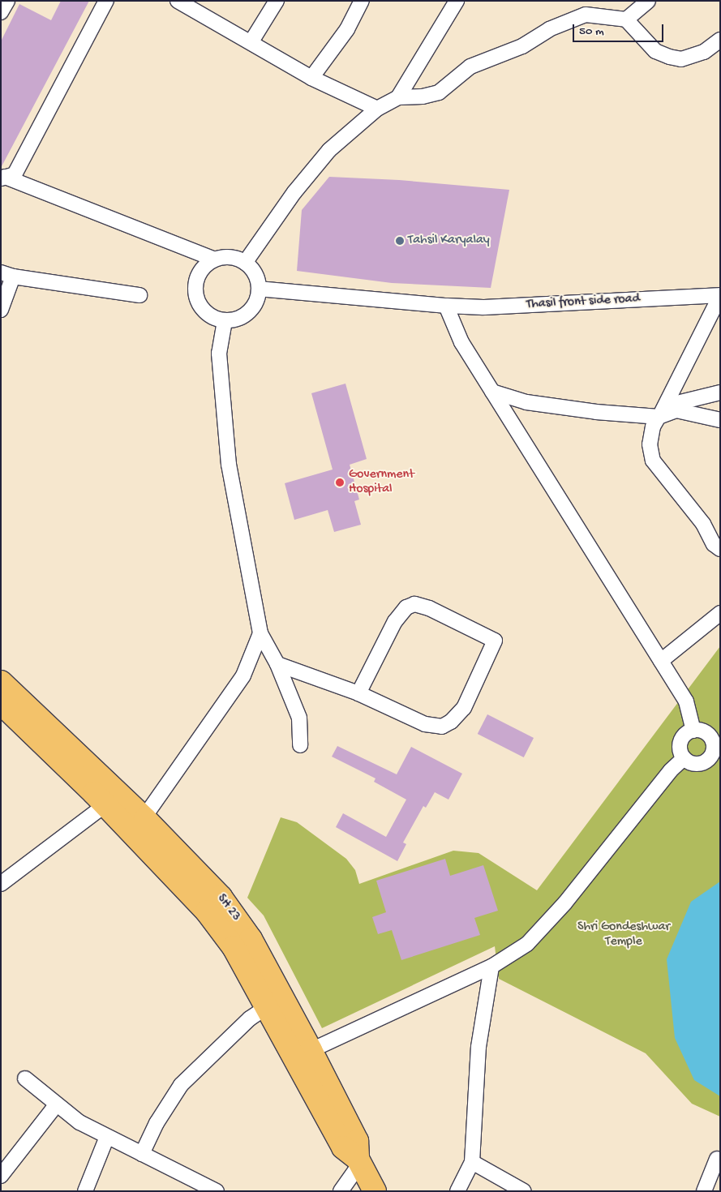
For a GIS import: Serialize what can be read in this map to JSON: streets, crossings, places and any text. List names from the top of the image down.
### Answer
{
  "streets": {
    "street": ["Thasil front side road"]
  },
  "parks": ["Shri Gondeshwar Temple"],
  "places": ["Tahsil Karyalay", "Government Hospital"],
  "scale_bar": "50 m"
}
